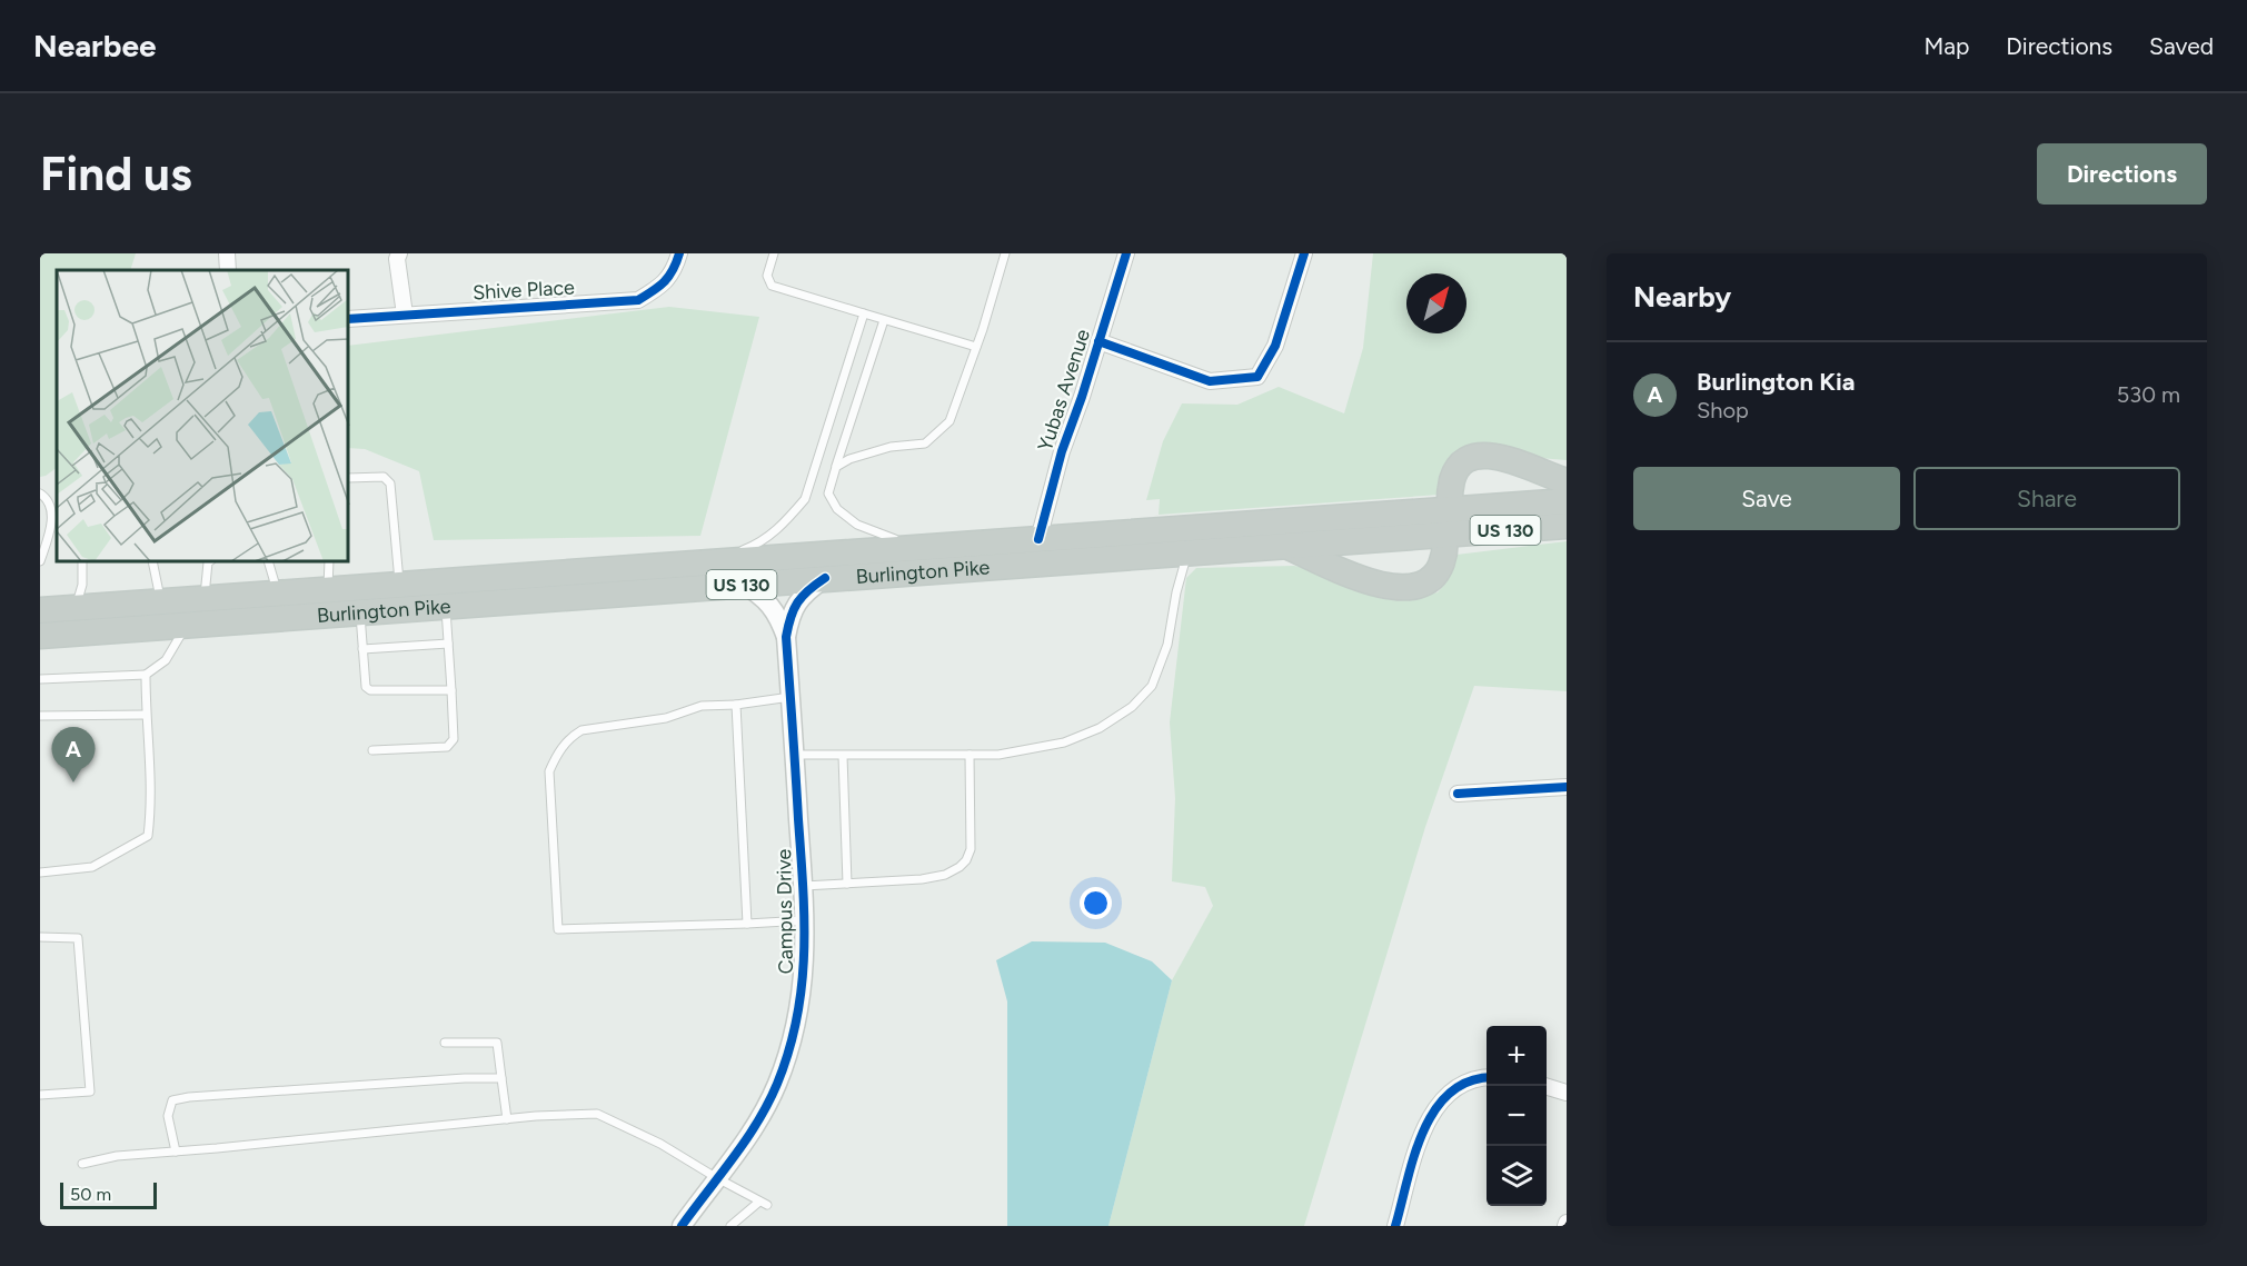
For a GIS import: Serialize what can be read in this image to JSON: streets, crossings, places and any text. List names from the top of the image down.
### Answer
{
  "streets": {
    "highway": ["US 130", "Burlington Pike"],
    "street": ["Shive Place", "Yubas Avenue", "Campus Drive"]
  },
  "crossings": [
    ["Yubas Avenue", "Burlington Pike"],
    ["Burlington Pike", "Campus Drive"]
  ],
  "scale_bar": "50 m",
  "north": "top right",
  "page": {
    "header": "Nearbee",
    "nav": ["Map", "Directions", "Saved"],
    "buttons": [
      "Directions",
      ["Save", "Share"]
    ],
    "title": "Find us",
    "heading": "Nearby",
    "list": [
      {
        "mark": "A",
        "name": "Burlington Kia",
        "note": "Shop",
        "value": "530 m"
      }
    ],
    "pins": "A",
    "map_buttons": ["+", "−"],
    "scale": "50 m"
  }
}
